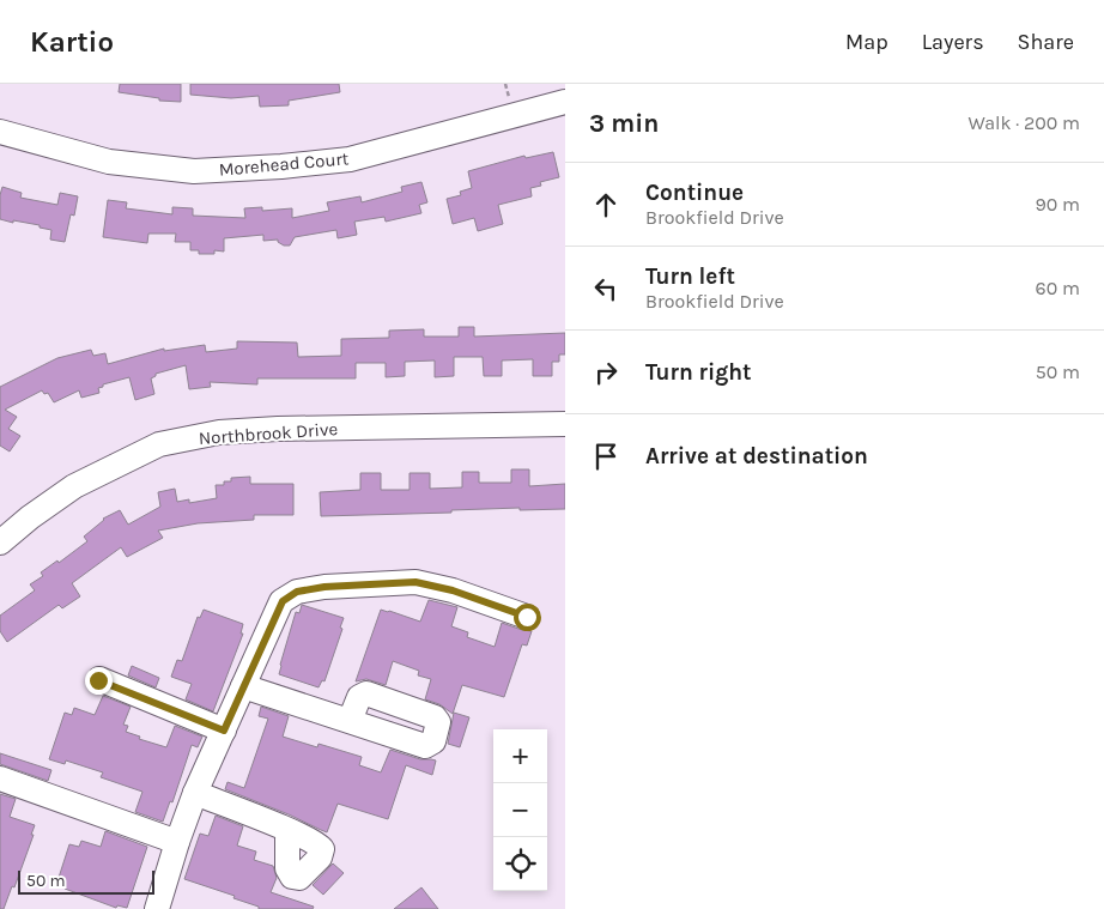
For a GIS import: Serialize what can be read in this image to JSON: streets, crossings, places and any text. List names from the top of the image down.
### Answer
{
  "streets": {
    "street": ["Morehead Court", "Northbrook Drive"]
  },
  "scale_bar": "50 m",
  "page": {
    "header": "Kartio",
    "nav": ["Map", "Layers", "Share"],
    "heading": ["3 min", "Walk · 200 m"],
    "list": [
      ["Continue", "Brookfield Drive", "90 m"],
      ["Turn left", "Brookfield Drive", "60 m"],
      ["Turn right", "50 m"],
      "Arrive at destination"
    ],
    "map_buttons": ["+", "−"],
    "scale": "50 m"
  }
}
